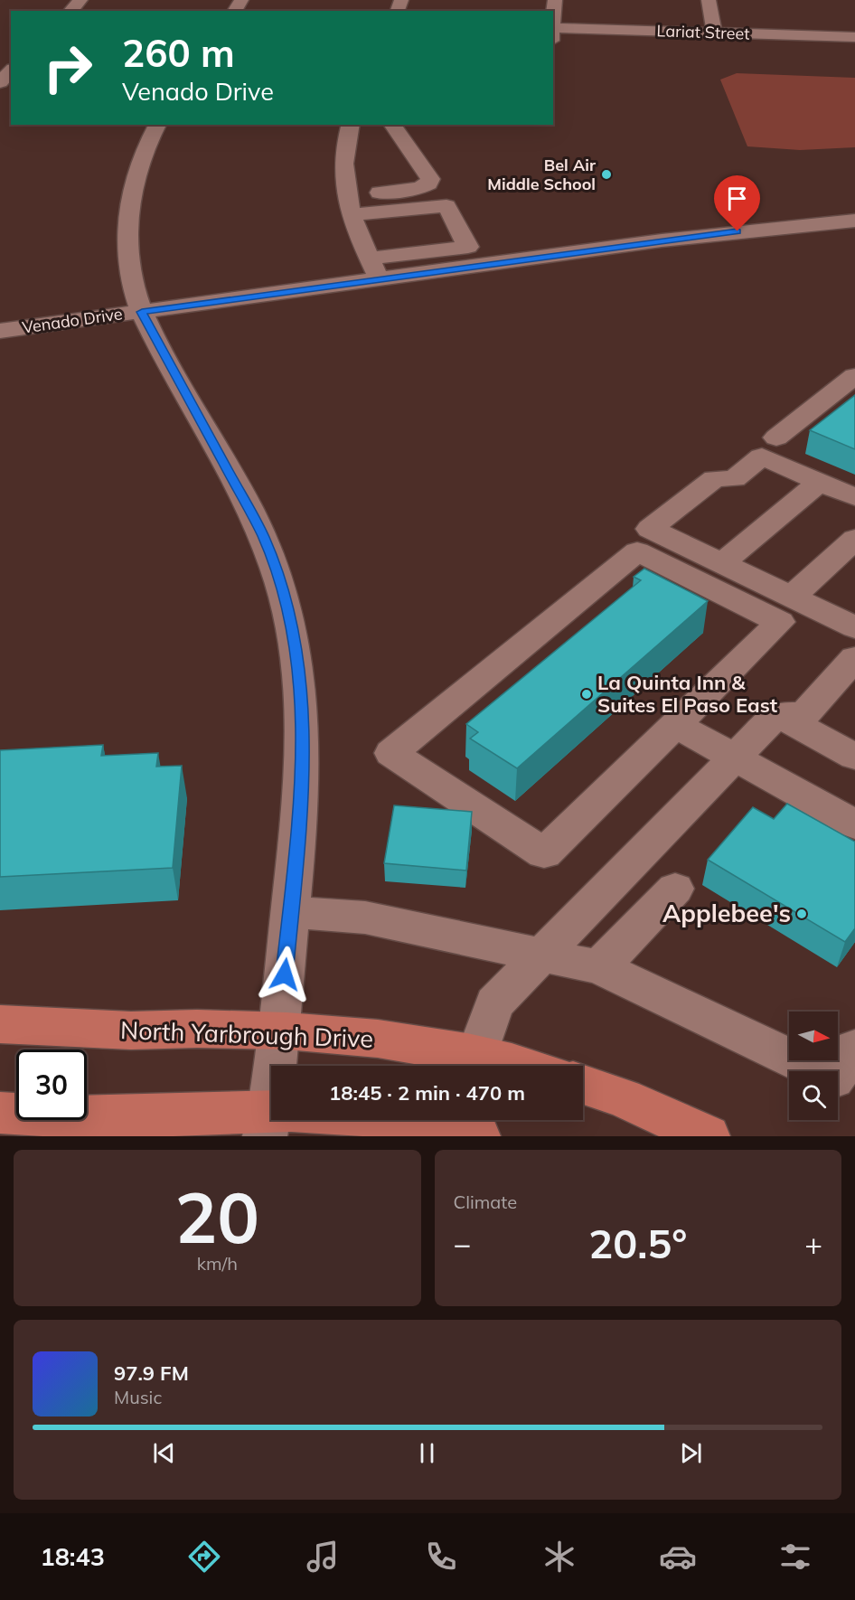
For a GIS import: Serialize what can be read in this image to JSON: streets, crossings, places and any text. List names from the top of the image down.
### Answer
{
  "streets": {
    "main road": ["North Yarbrough Drive"],
    "street": ["Lariat Street", "Venado Drive"]
  },
  "places": ["Bel Air Middle School", "La Quinta Inn & Suites El Paso East", "Applebee's"],
  "north": "right",
  "page": {
    "turn": ["260 m", "Venado Drive"],
    "limit": "30",
    "trip": "18:45 · 2 min · 470 m",
    "tile": [
      ["20", "km/h"],
      "Climate"
    ],
    "heat": ["−", "20.5°", "+"],
    "song": ["97.9 FM", "Music"],
    "tabs": "18:43"
  }
}
